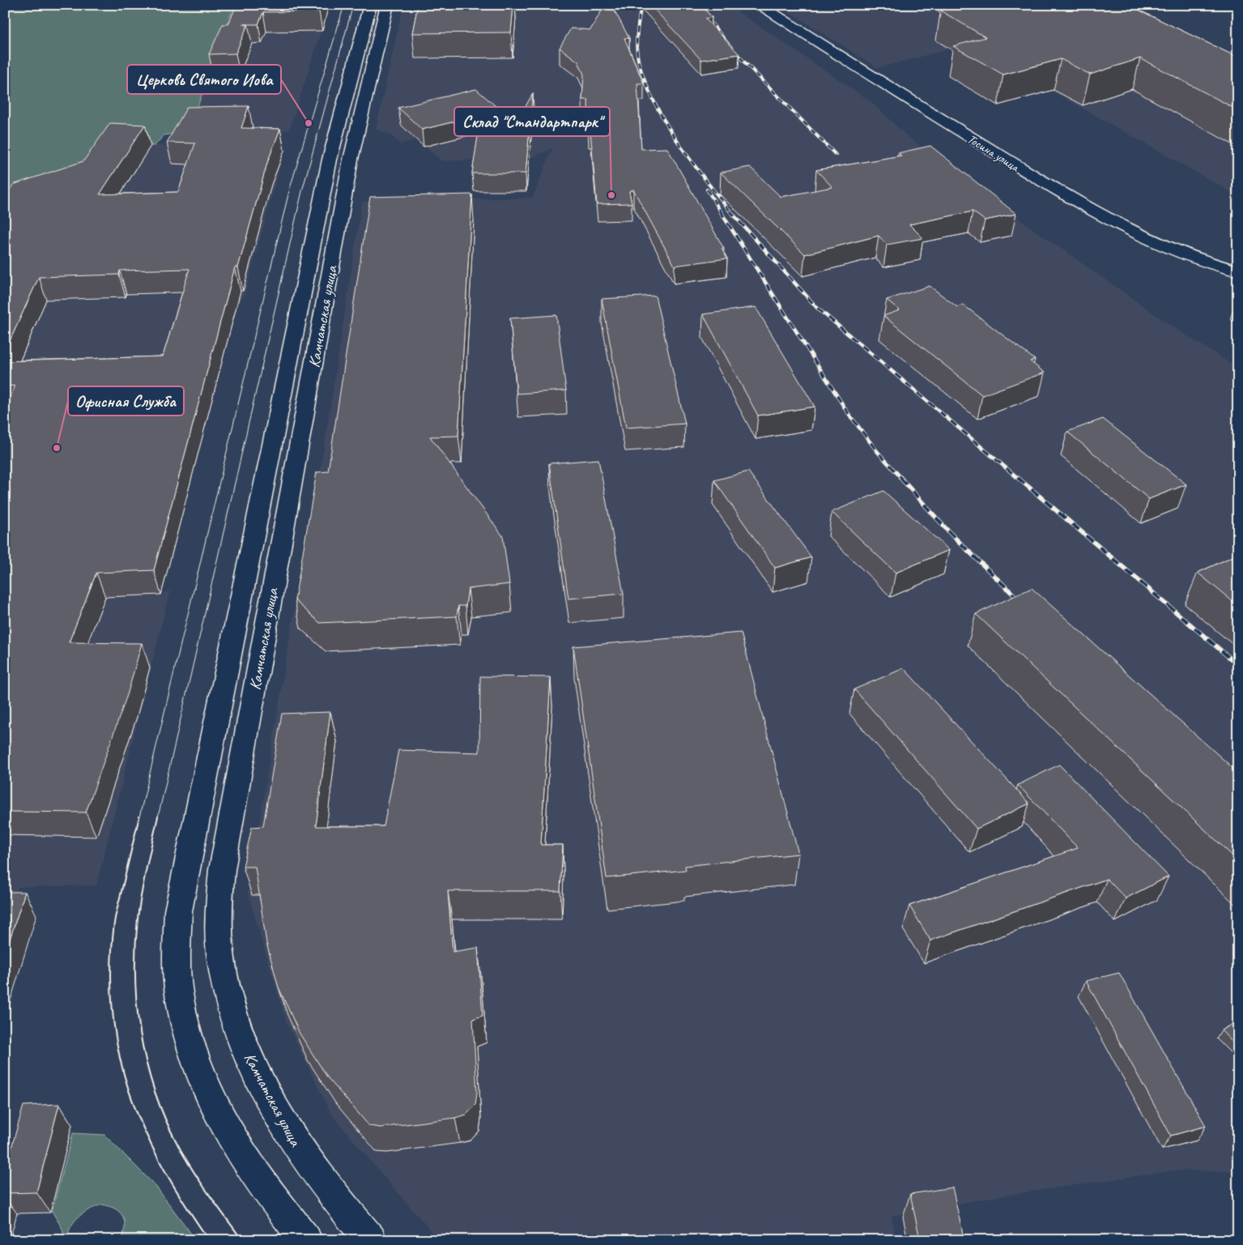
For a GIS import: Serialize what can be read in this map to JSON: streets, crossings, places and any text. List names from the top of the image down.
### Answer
{
  "streets": {
    "main road": ["Тосина улица", "Камчатская улица"]
  },
  "places": ["Церковь Святого Иова", "Склад \"Стандартпарк\"", "Офисная Служба"]
}
